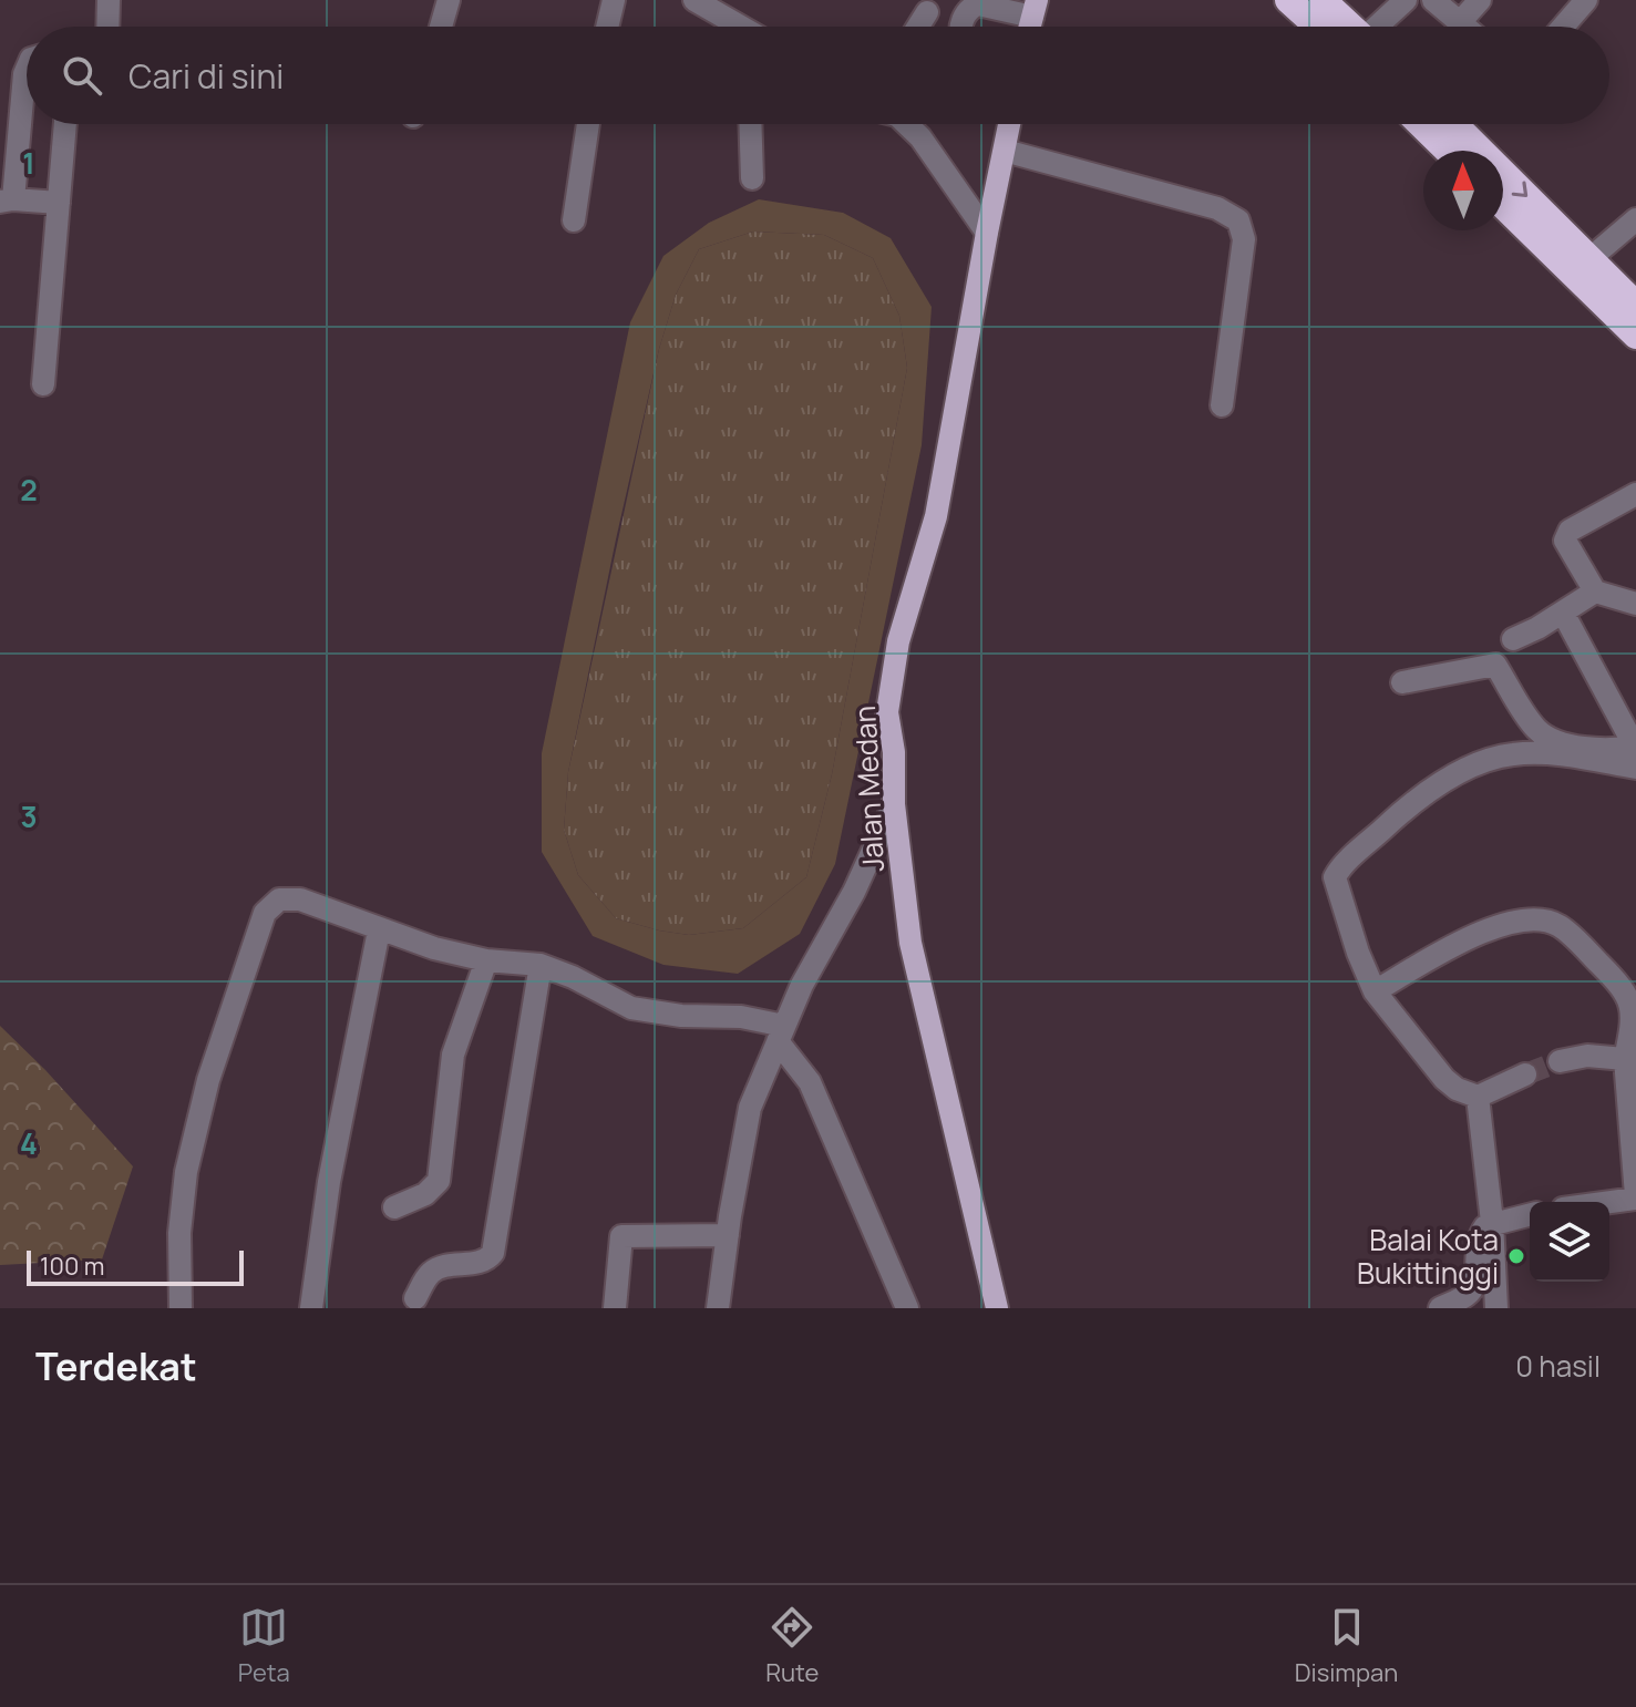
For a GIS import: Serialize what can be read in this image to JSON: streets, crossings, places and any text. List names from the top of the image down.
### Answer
{
  "streets": {
    "main road": ["Jalan Medan"]
  },
  "places": ["Balai Kota Bukittinggi"],
  "scale_bar": "100 m",
  "north": "top",
  "page": {
    "search": "Cari di sini",
    "scale": "100 m",
    "heading": ["Terdekat", "0 hasil"],
    "nav": ["Peta", "Rute", "Disimpan"]
  },
  "grid": {
    "rows": [
      "1",
      "2",
      "3",
      "4"
    ]
  }
}
